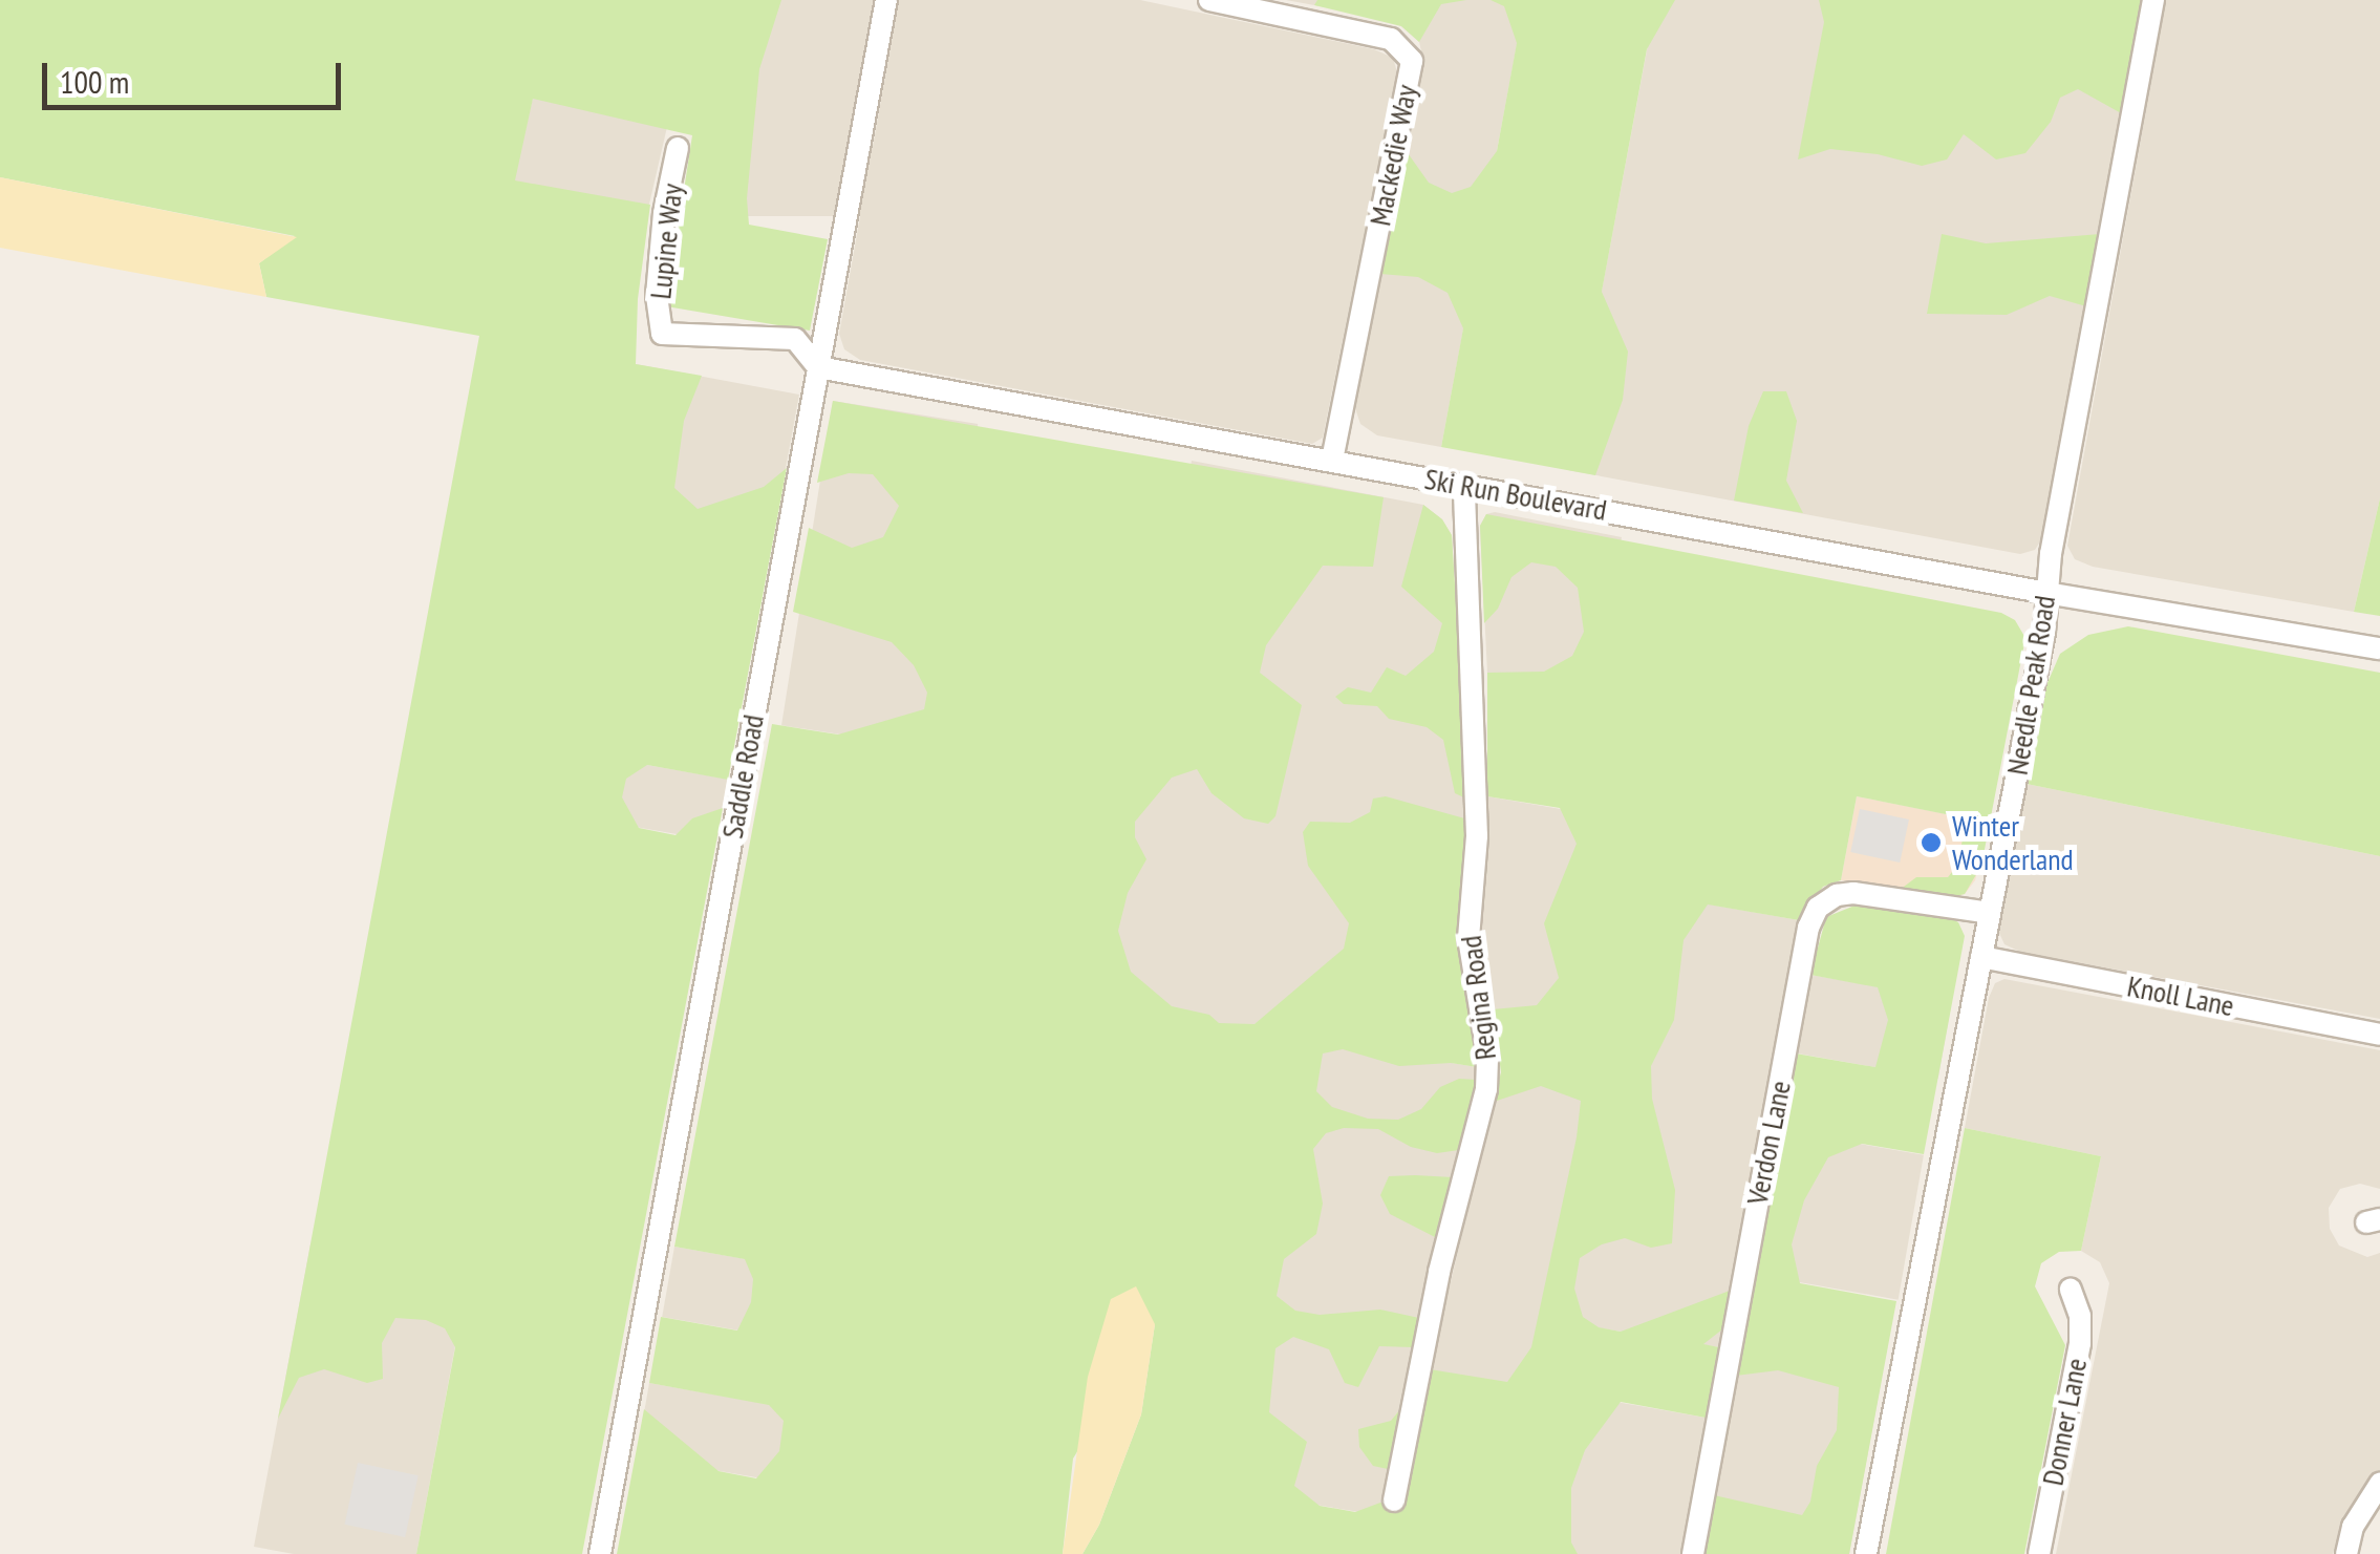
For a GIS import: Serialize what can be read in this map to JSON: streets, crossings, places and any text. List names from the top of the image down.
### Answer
{
  "streets": {
    "street": [
      "Mackedie Way",
      "Lupine Way",
      "Ski Run Boulevard",
      "Needle Peak Road",
      "Saddle Road",
      "Knoll Lane",
      "Regina Road",
      "Verdon Lane",
      "Donner Lane"
    ]
  },
  "crossings": [
    ["Mackedie Way", "Ski Run Boulevard"],
    ["Lupine Way", "Ski Run Boulevard"],
    ["Ski Run Boulevard", "Needle Peak Road"],
    ["Ski Run Boulevard", "Saddle Road"],
    ["Ski Run Boulevard", "Regina Road"],
    ["Needle Peak Road", "Knoll Lane"],
    ["Needle Peak Road", "Verdon Lane"]
  ],
  "places": ["Winter Wonderland"],
  "scale_bar": "100 m"
}
